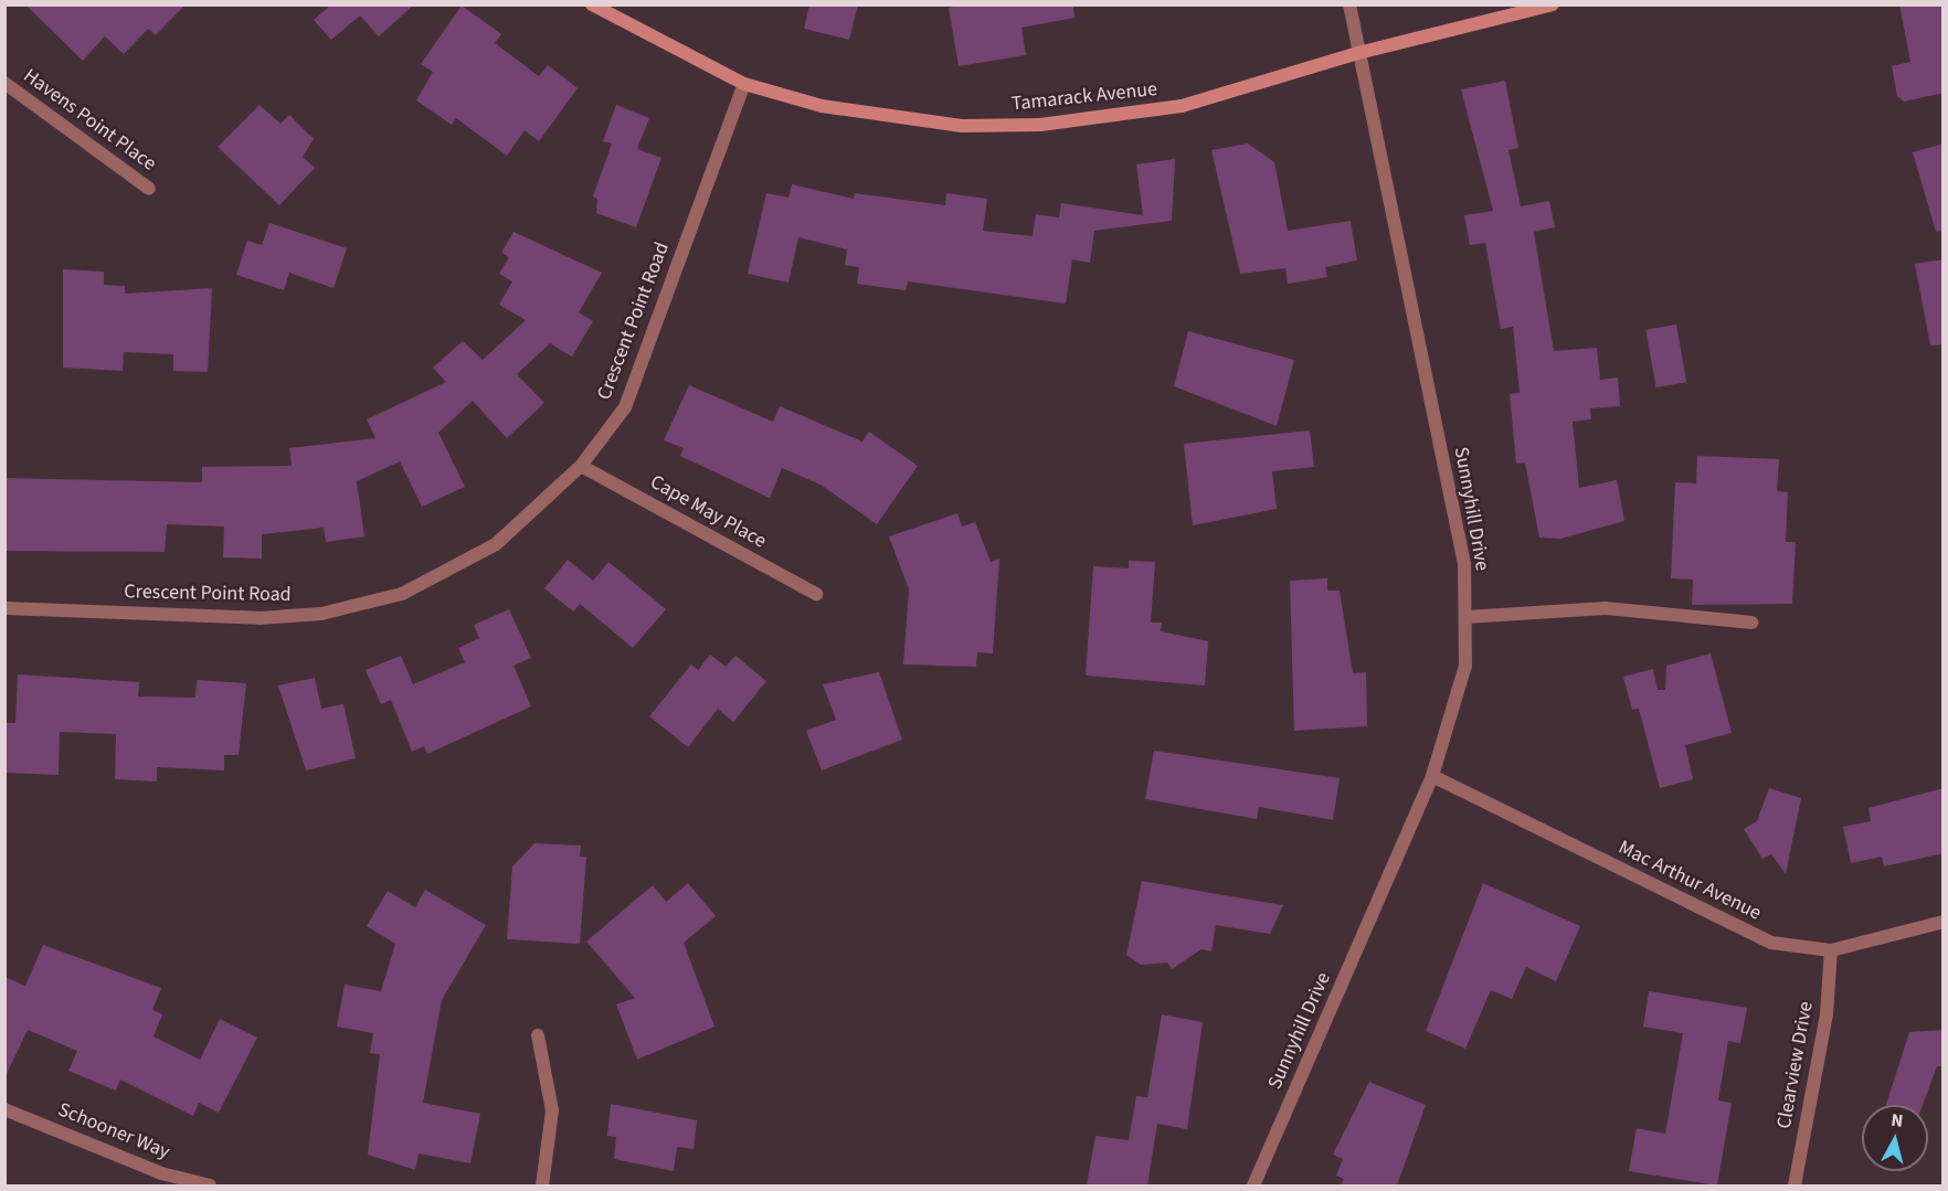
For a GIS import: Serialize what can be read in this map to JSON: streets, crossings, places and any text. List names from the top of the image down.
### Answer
{
  "streets": {
    "main road": ["Tamarack Avenue"],
    "street": [
      "Havens Point Place",
      "Crescent Point Road",
      "Sunnyhill Drive",
      "Cape May Place",
      "Mac Arthur Avenue",
      "Clearview Drive",
      "Schooner Way"
    ]
  },
  "crossings": [
    ["Tamarack Avenue", "Crescent Point Road"],
    ["Tamarack Avenue", "Sunnyhill Drive"],
    ["Crescent Point Road", "Cape May Place"],
    ["Sunnyhill Drive", "Mac Arthur Avenue"],
    ["Mac Arthur Avenue", "Clearview Drive"]
  ],
  "north": "top"
}
